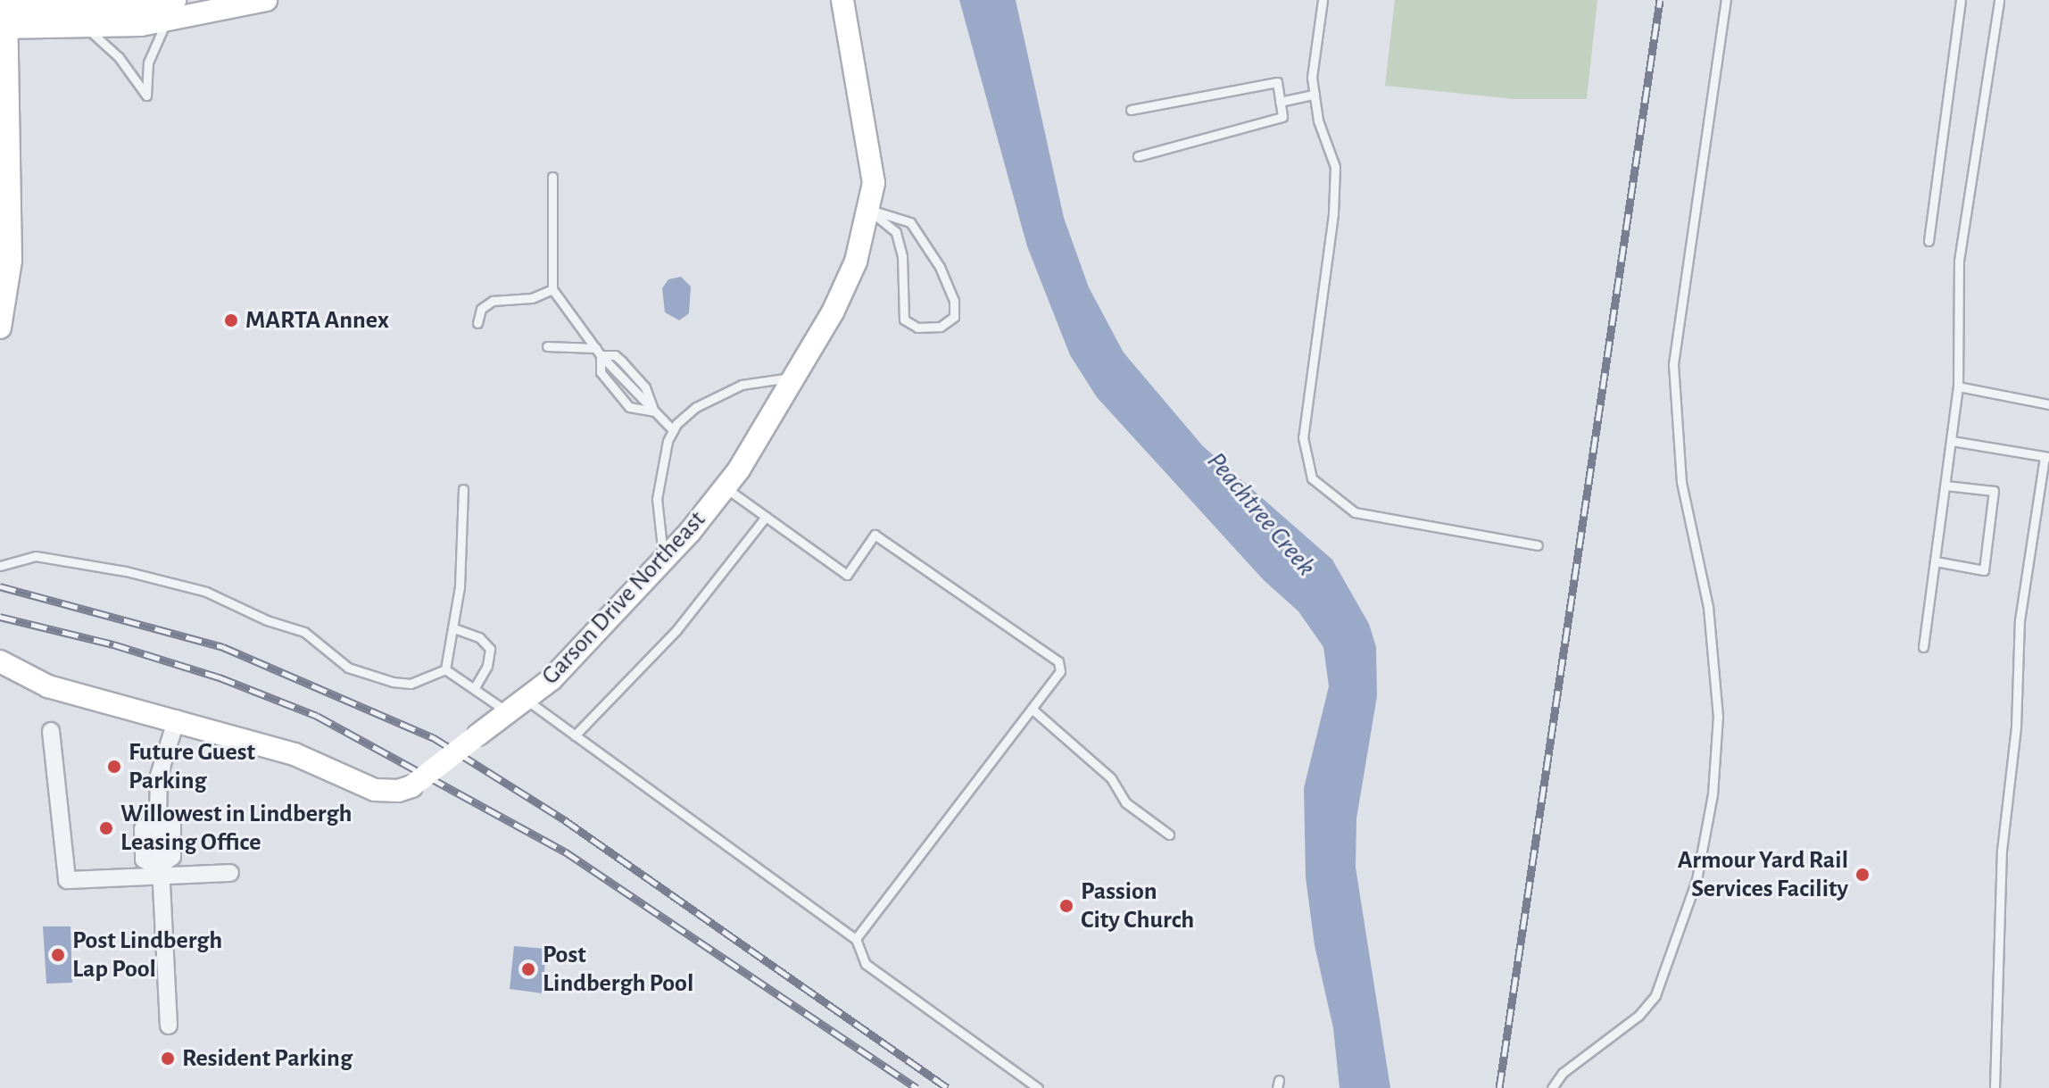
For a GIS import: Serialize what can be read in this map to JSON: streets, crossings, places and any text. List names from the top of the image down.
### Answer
{
  "streets": {
    "main road": ["Garson Drive Northeast"]
  },
  "water": ["Peachtree Creek"],
  "places": [
    "MARTA Annex",
    "Future Guest Parking",
    "Willowest in Lindbergh Leasing Office",
    "Armour Yard Rail Services Facility",
    "Passion City Church",
    "Post Lindbergh Lap Pool",
    "Post Lindbergh Pool",
    "Resident Parking"
  ]
}
